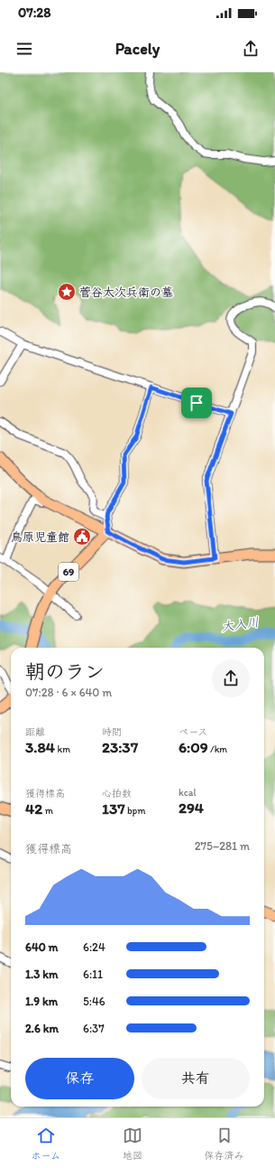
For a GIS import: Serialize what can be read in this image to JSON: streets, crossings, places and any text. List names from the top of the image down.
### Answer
{
  "streets": {
    "main road": ["69"]
  },
  "water": ["大入川"],
  "places": {
    "place": ["菅谷太次兵衛の墓"],
    "public building": ["鳥原児童館"]
  },
  "page": {
    "status": "07:28",
    "header": "Pacely",
    "heading": ["朝のラン", "07:28 · 6 × 640 m"],
    "stats": [
      ["距離", "3.84 km"],
      ["時間", "23:37"],
      ["ペース", "6:09 /km"],
      ["獲得標高", "42 m"],
      ["心拍数", "137 bpm"],
      ["kcal", "294"]
    ],
    "chart": ["獲得標高", "275–281 m"],
    "list": [
      {
        "name": "640 m",
        "note": "6:24"
      },
      {
        "name": "1.3 km",
        "note": "6:11"
      },
      {
        "name": "1.9 km",
        "note": "5:46"
      },
      {
        "name": "2.6 km",
        "note": "6:37"
      }
    ],
    "buttons": ["保存", "共有"],
    "tabs": ["ホーム", "地図", "保存済み"]
  }
}
